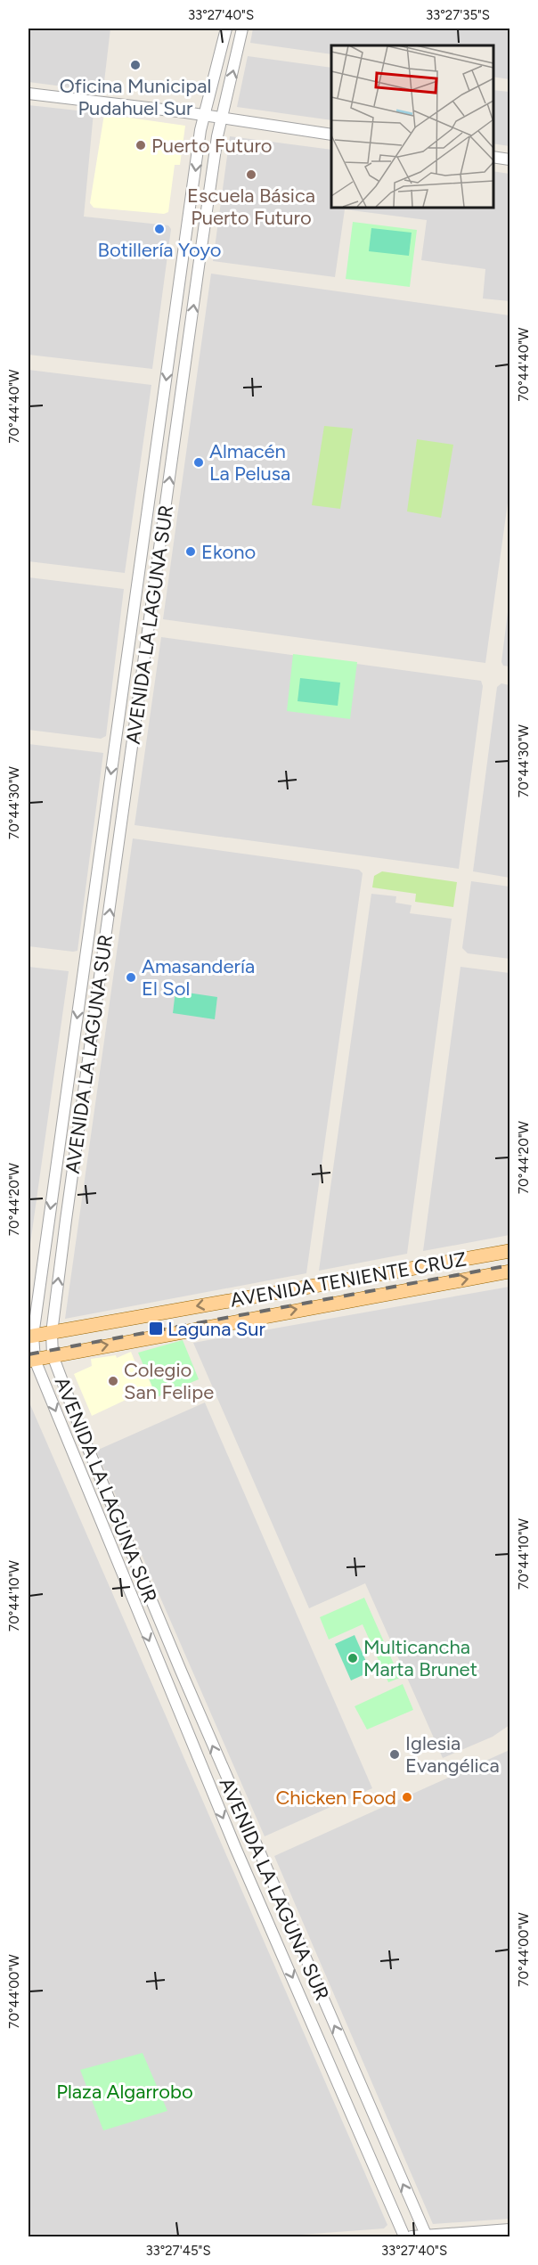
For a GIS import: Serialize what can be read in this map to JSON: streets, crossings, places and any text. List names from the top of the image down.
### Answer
{
  "streets": {
    "main road": ["AVENIDA TENIENTE CRUZ"],
    "street": ["AVENIDA LA LAGUNA SUR"]
  },
  "crossings": [
    ["AVENIDA LA LAGUNA SUR", "AVENIDA TENIENTE CRUZ"]
  ],
  "parks": ["Plaza Algarrobo"],
  "places": {
    "other": [
      "Oficina Municipal Pudahuel Sur",
      "Puerto Futuro",
      "Escuela Básica Puerto Futuro",
      "Botillería Yoyo",
      "Almacén La Pelusa",
      "Ekono",
      "Amasandería El Sol",
      "Colegio San Felipe",
      "Multicancha Marta Brunet",
      "Iglesia Evangélica",
      "Chicken Food"
    ],
    "transit": ["Laguna Sur"]
  },
  "coordinates": [
    "33°27'40\"S",
    "33°27'35\"S",
    "70°44'40\"W",
    "70°44'30\"W",
    "70°44'20\"W",
    "70°44'10\"W",
    "70°44'00\"W",
    "33°27'45\"S"
  ]
}
